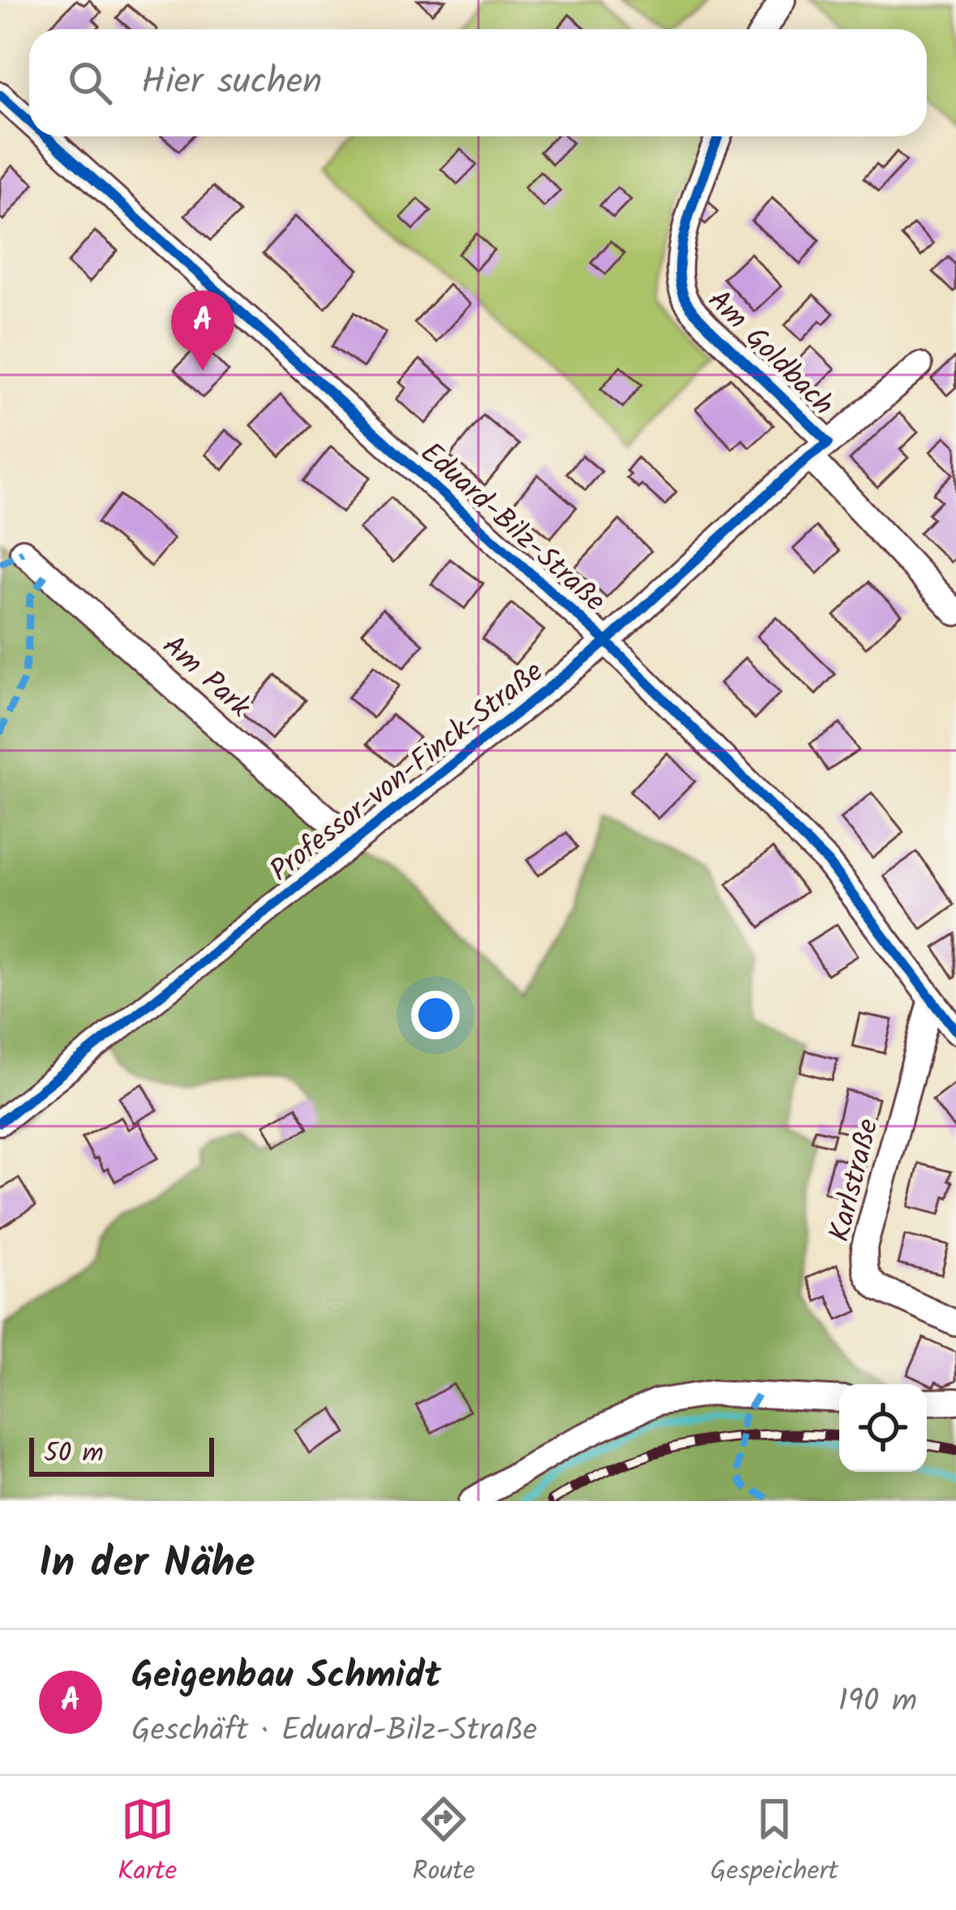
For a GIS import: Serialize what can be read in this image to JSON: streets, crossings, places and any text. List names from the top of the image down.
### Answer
{
  "streets": {
    "street": [
      "Am Goldbach",
      "Eduard-Bilz-Straße",
      "Am Park",
      "Professor-von-Finck-Straße",
      "Karlstraße"
    ]
  },
  "crossings": [
    ["Am Goldbach", "Professor-von-Finck-Straße"],
    ["Eduard-Bilz-Straße", "Professor-von-Finck-Straße"],
    ["Eduard-Bilz-Straße", "Karlstraße"],
    ["Am Park", "Professor-von-Finck-Straße"]
  ],
  "scale_bar": "50 m",
  "page": {
    "search": "Hier suchen",
    "pins": "A",
    "scale": "50 m",
    "heading": "In der Nähe",
    "list": [
      {
        "mark": "A",
        "name": "Geigenbau Schmidt",
        "note": "Geschäft · Eduard-Bilz-Straße",
        "value": "190 m"
      }
    ],
    "nav": ["Karte", "Route", "Gespeichert"]
  }
}
